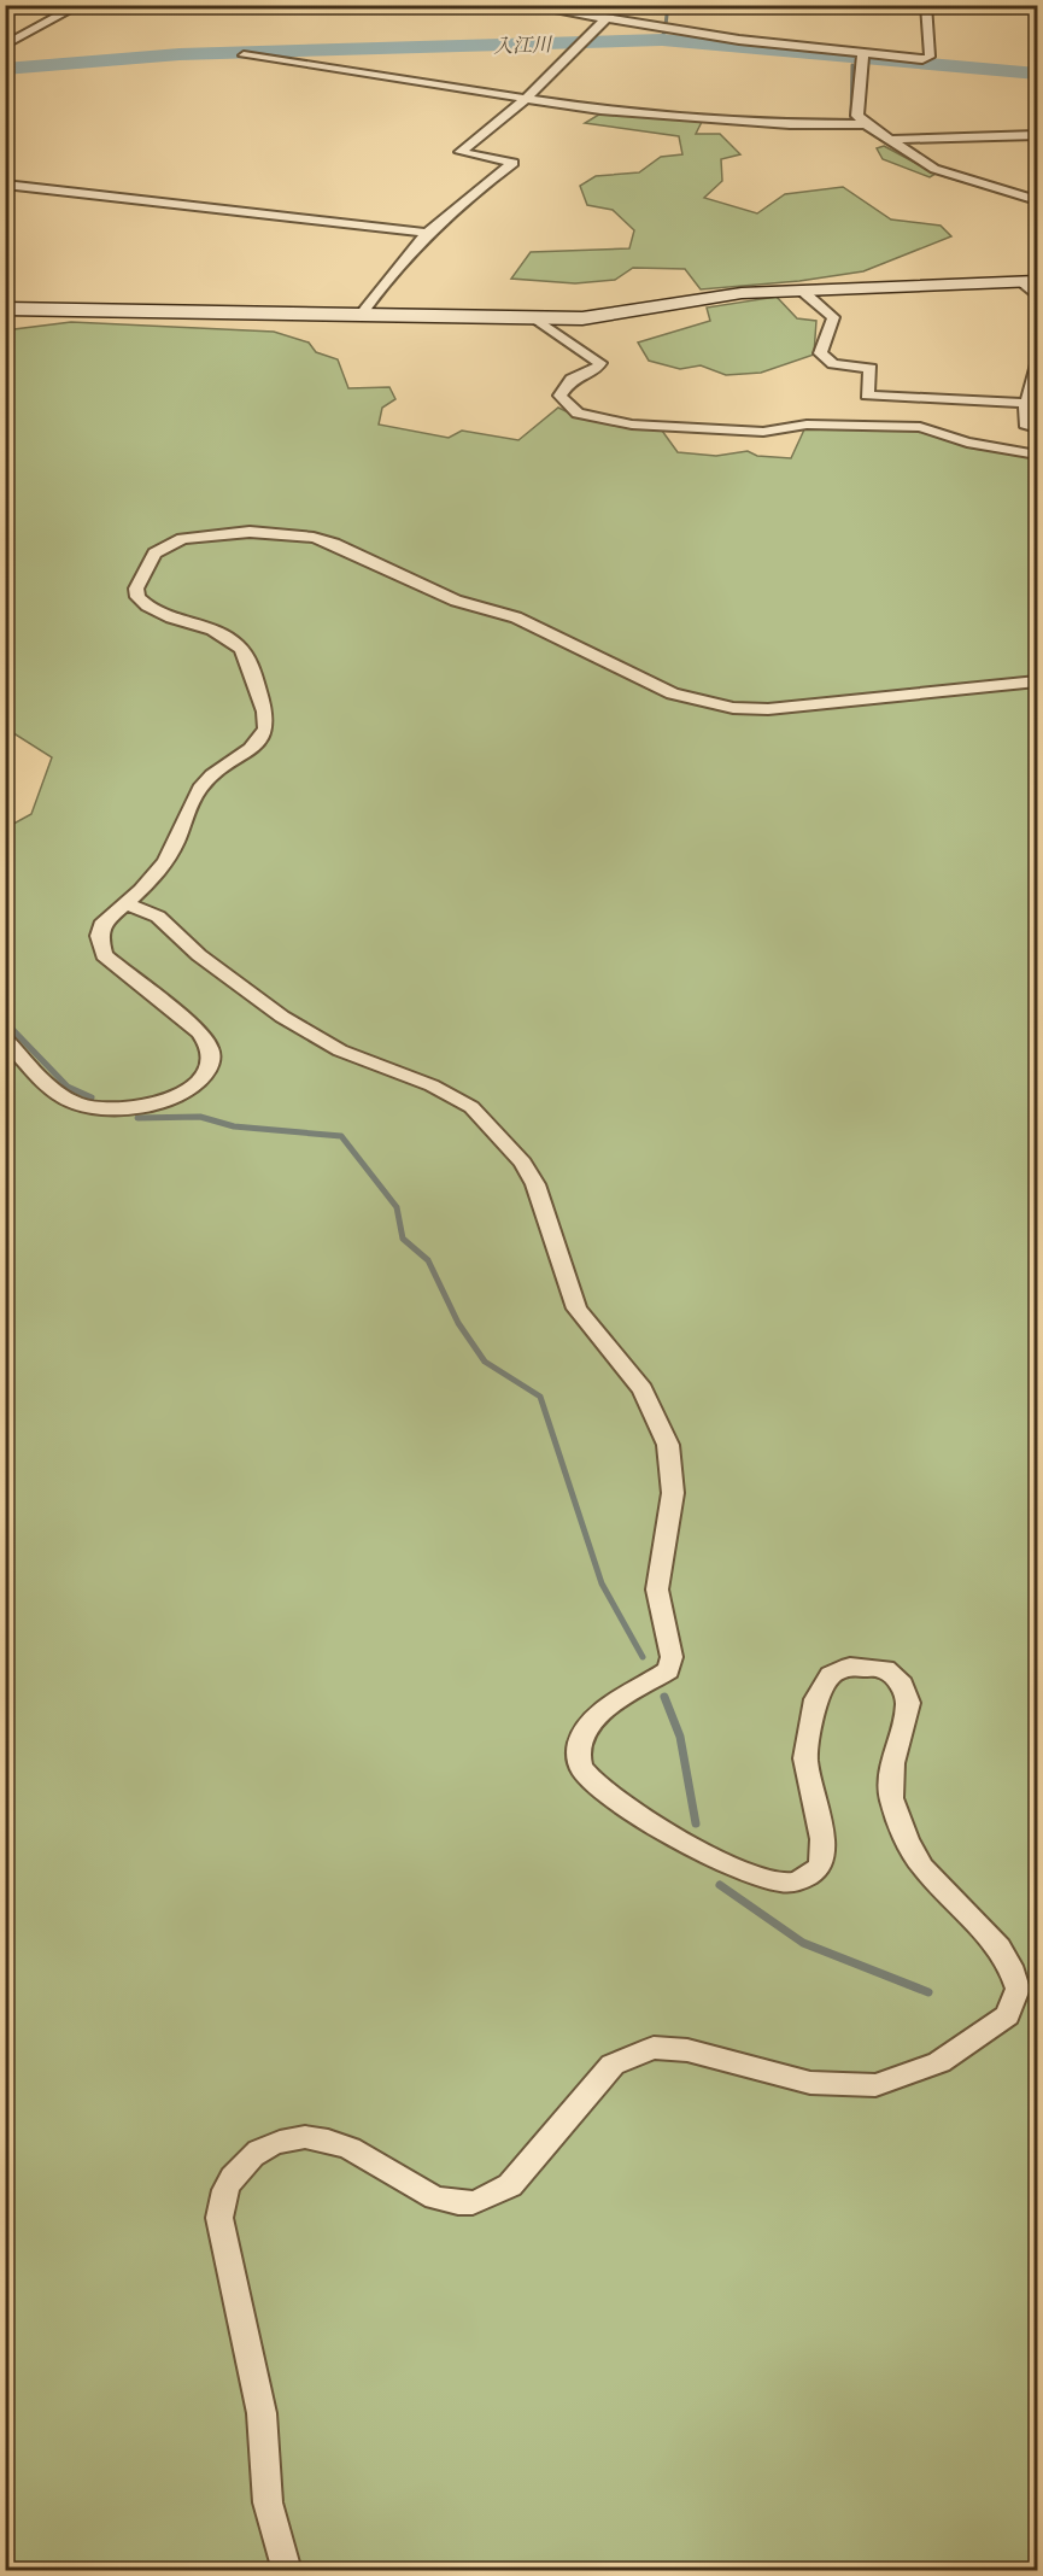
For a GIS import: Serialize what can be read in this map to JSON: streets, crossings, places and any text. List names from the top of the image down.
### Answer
{
  "water": ["入江川"]
}
